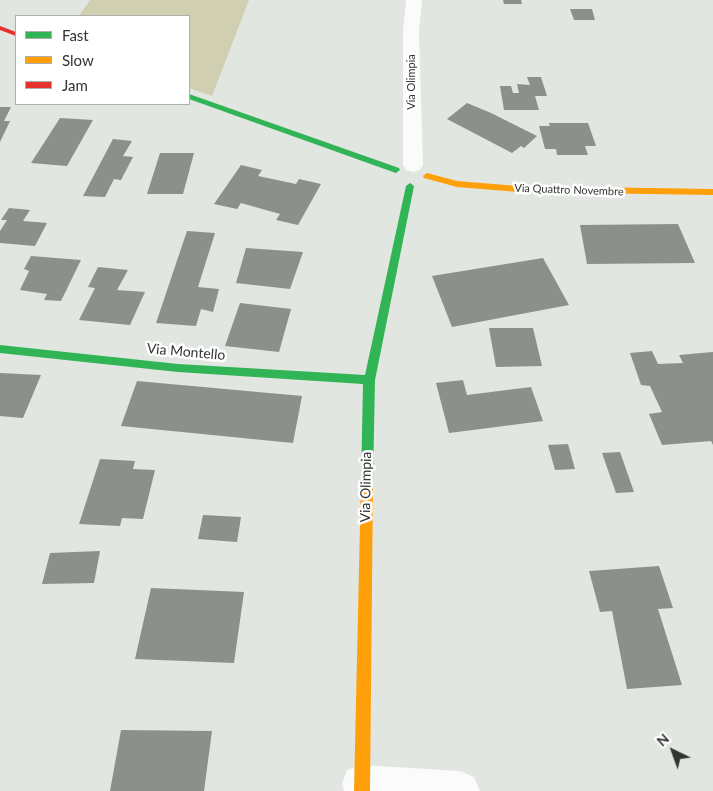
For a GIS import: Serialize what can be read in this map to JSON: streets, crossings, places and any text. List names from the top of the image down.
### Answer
{
  "streets": {
    "street": ["Via Olimpia", "Via Quattro Novembre", "Via Montello"]
  },
  "crossings": [
    ["Via Olimpia", "Via Quattro Novembre"],
    ["Via Olimpia", "Via Montello"]
  ],
  "legend": ["Fast", "Slow", "Jam"],
  "north": "top left"
}
